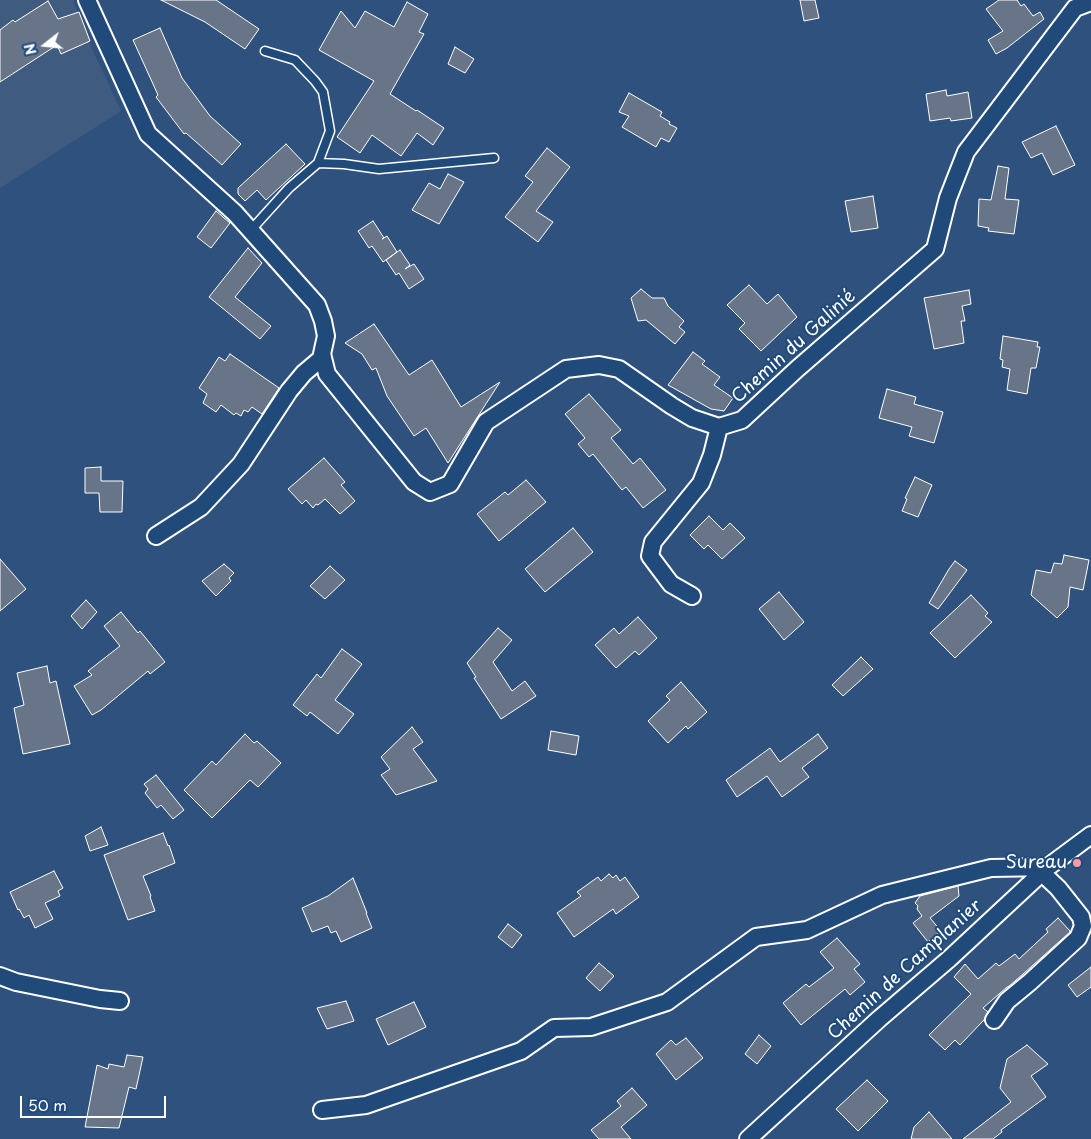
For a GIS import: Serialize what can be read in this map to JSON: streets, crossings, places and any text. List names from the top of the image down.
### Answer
{
  "streets": {
    "street": ["Chemin du Galinié", "Chemin de Camplanier"]
  },
  "places": ["Sureau"],
  "scale_bar": "50 m",
  "north": "left"
}
